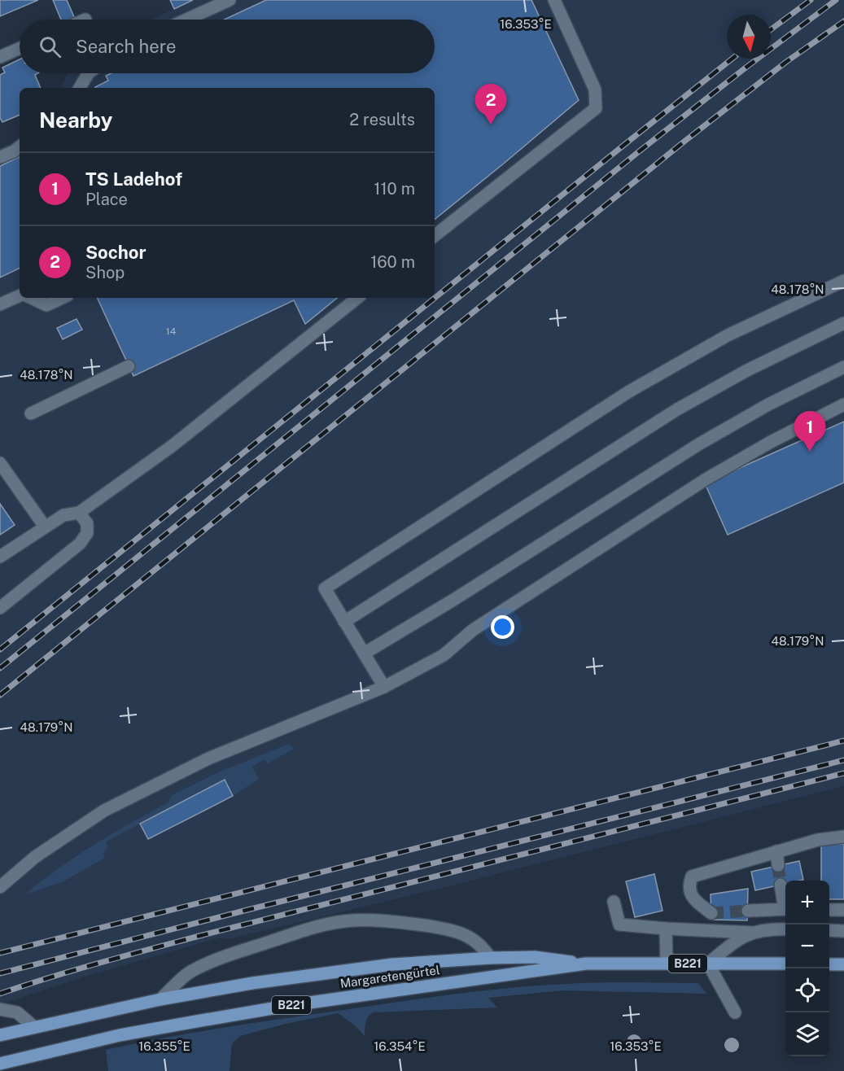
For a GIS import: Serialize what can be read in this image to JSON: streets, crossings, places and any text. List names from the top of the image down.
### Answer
{
  "streets": {
    "main road": ["B221", "Margaretengürtel"]
  },
  "crossings": [
    ["B221", "Margaretengürtel"]
  ],
  "house_numbers": ["14"],
  "north": "bottom",
  "page": {
    "search": "Search here",
    "pins": ["2", "1"],
    "heading": ["Nearby", "2 results"],
    "list": [
      {
        "mark": "1",
        "name": "TS Ladehof",
        "note": "Place",
        "value": "110 m"
      },
      {
        "mark": "2",
        "name": "Sochor",
        "note": "Shop",
        "value": "160 m"
      }
    ],
    "map_buttons": ["+", "−"]
  },
  "coordinates": [
    "16.353°E",
    "48.178°N",
    "48.179°N",
    "16.355°E",
    "16.354°E"
  ]
}
